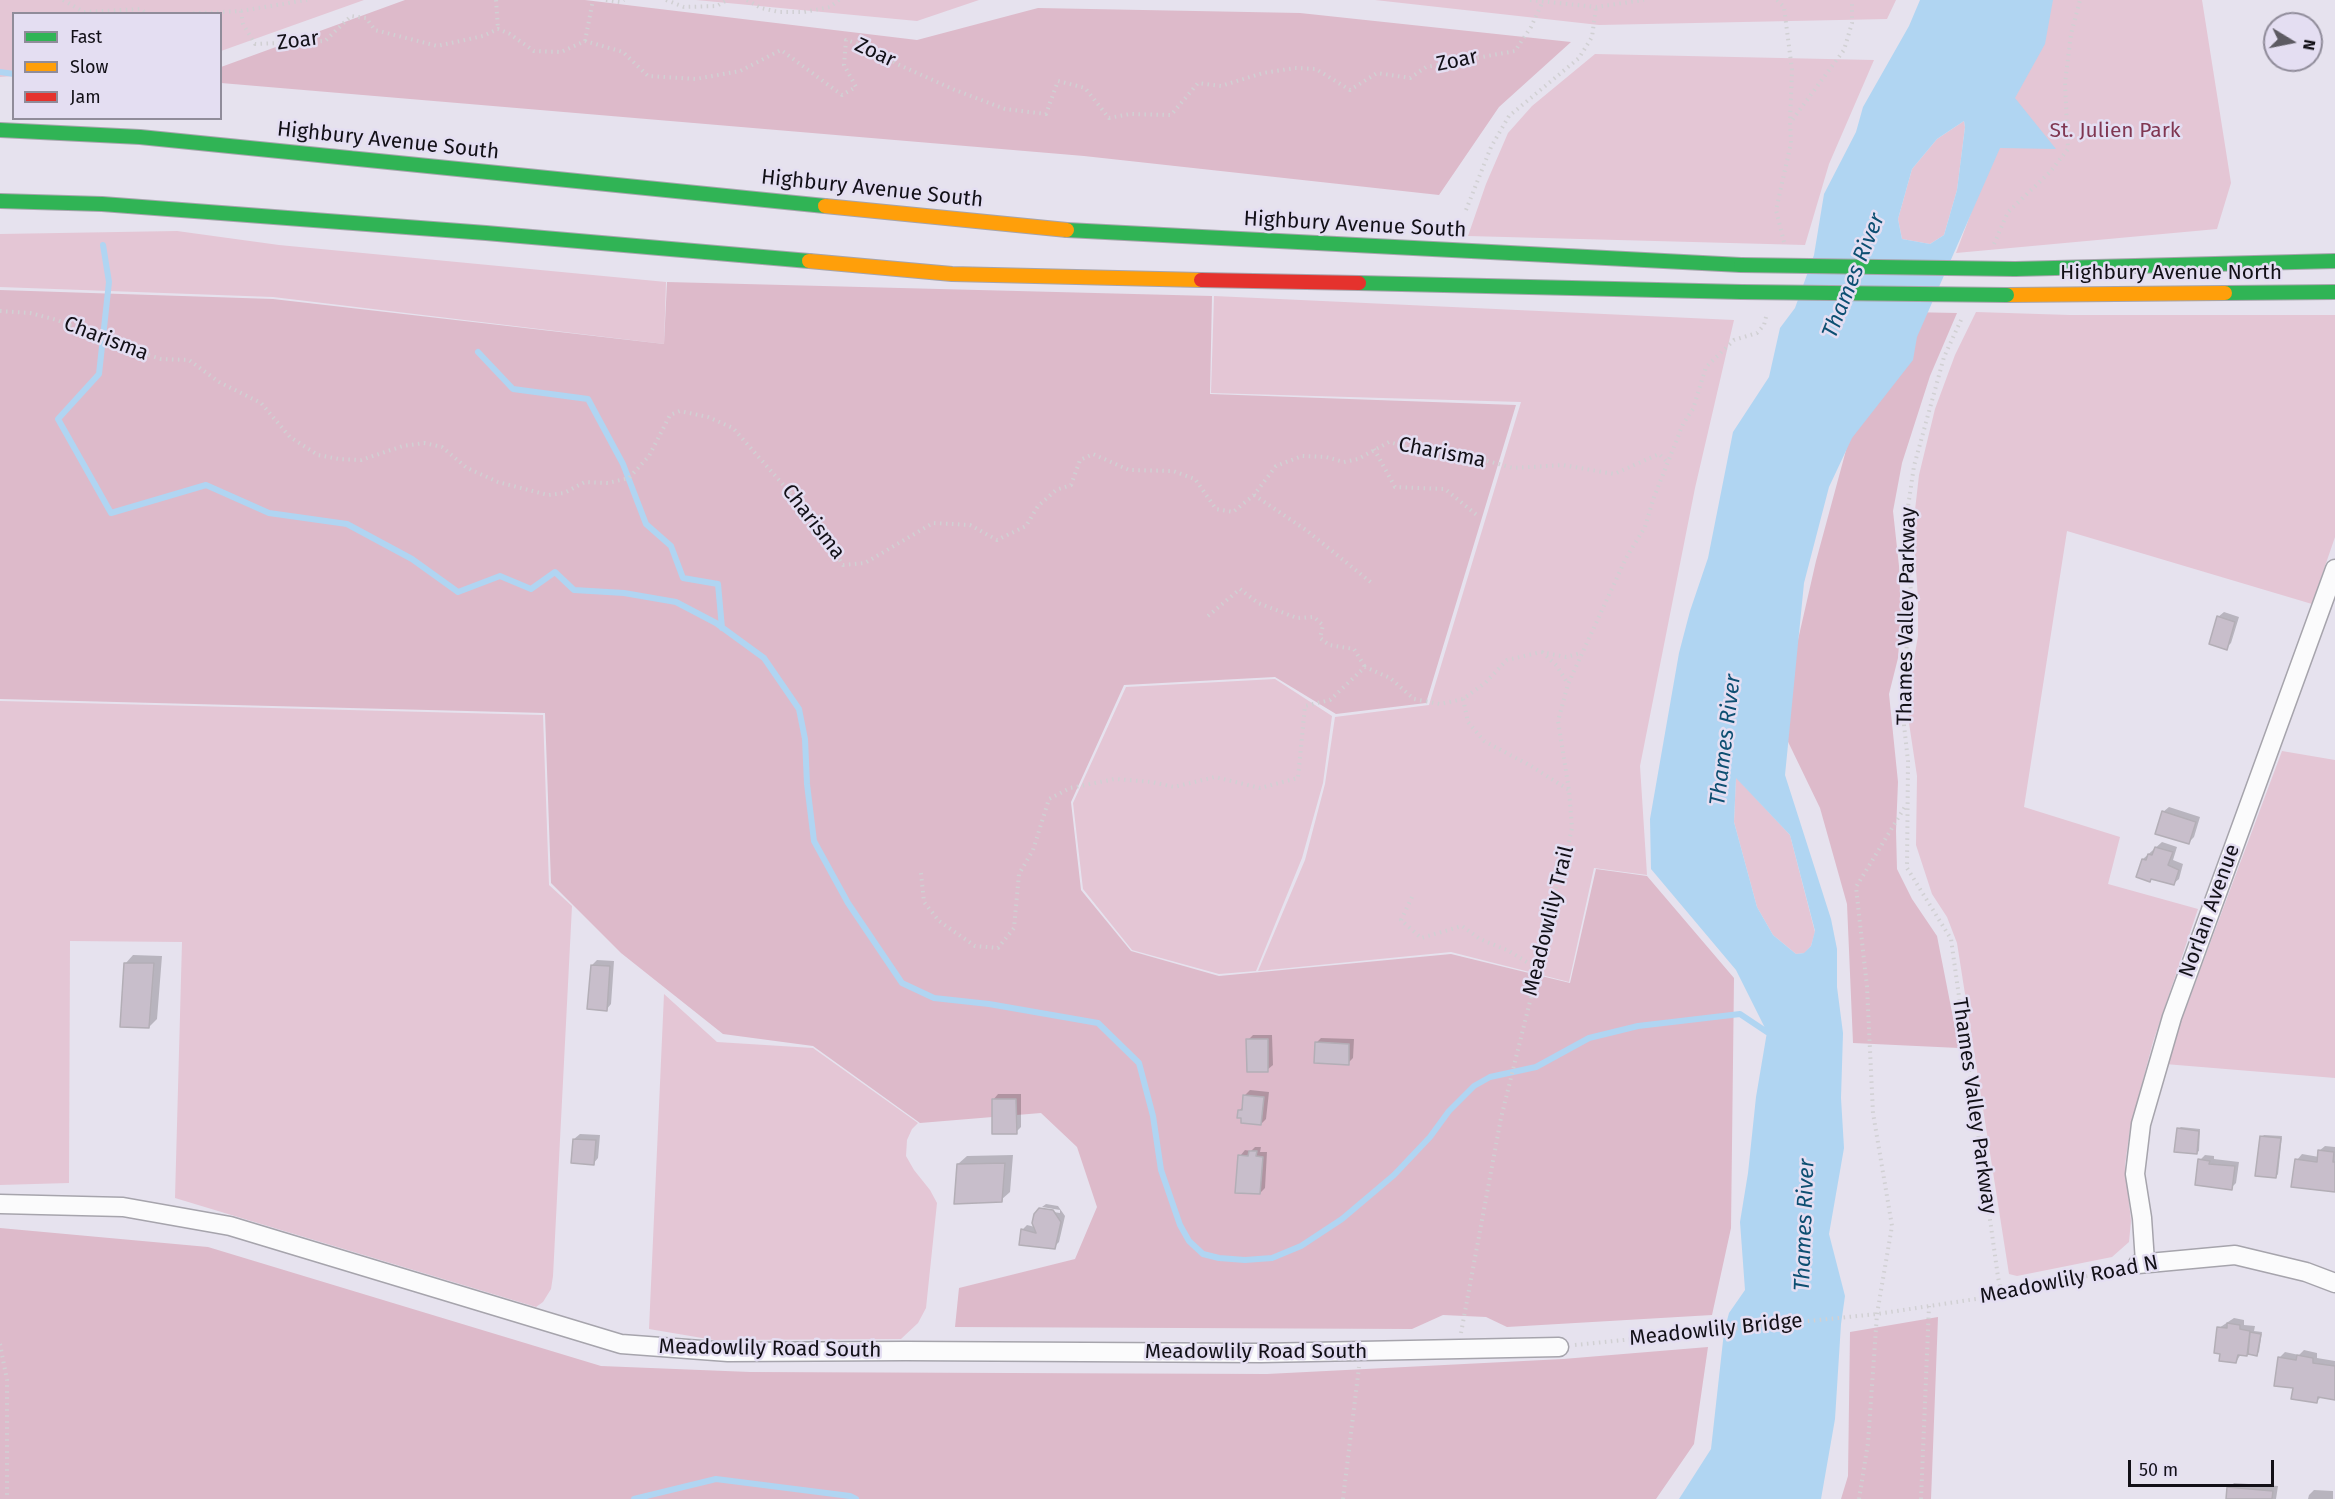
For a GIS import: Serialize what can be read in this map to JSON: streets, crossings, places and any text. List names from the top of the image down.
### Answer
{
  "streets": {
    "highway": ["Highbury Avenue South", "Highbury Avenue North"],
    "street": ["Norlan Avenue", "Meadowlily Road N", "Meadowlily Road South"],
    "path": [
      "Zoar",
      "Charisma",
      "Thames Valley Parkway",
      "Meadowlily Trail",
      "Meadowlily Bridge"
    ]
  },
  "crossings": [
    ["Highbury Avenue South", "Highbury Avenue North"],
    ["Charisma", "Meadowlily Trail"],
    ["Thames Valley Parkway", "Meadowlily Road N"],
    ["Norlan Avenue", "Meadowlily Road N"],
    ["Meadowlily Trail", "Meadowlily Road South"],
    ["Meadowlily Road N", "Meadowlily Bridge"],
    ["Meadowlily Bridge", "Meadowlily Road South"]
  ],
  "water": ["Thames River"],
  "parks": ["St. Julien Park"],
  "legend": ["Fast", "Slow", "Jam"],
  "scale_bar": "50 m",
  "north": "right"
}
